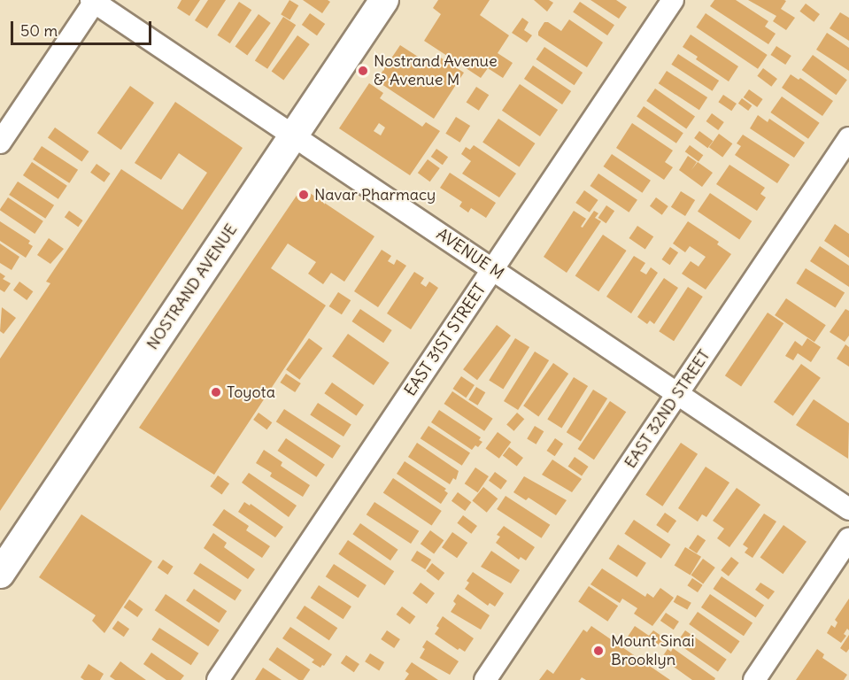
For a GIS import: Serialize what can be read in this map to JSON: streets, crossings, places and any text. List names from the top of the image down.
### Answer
{
  "streets": {
    "main road": ["NOSTRAND AVENUE"],
    "street": ["AVENUE M", "EAST 31ST STREET", "EAST 32ND STREET"]
  },
  "crossings": [
    ["AVENUE M", "NOSTRAND AVENUE"],
    ["AVENUE M", "EAST 31ST STREET"],
    ["AVENUE M", "EAST 32ND STREET"]
  ],
  "places": [
    "Nostrand Avenue & Avenue M",
    "Navar Pharmacy",
    "Toyota",
    "Mount Sinai Brooklyn"
  ],
  "scale_bar": "50 m"
}
